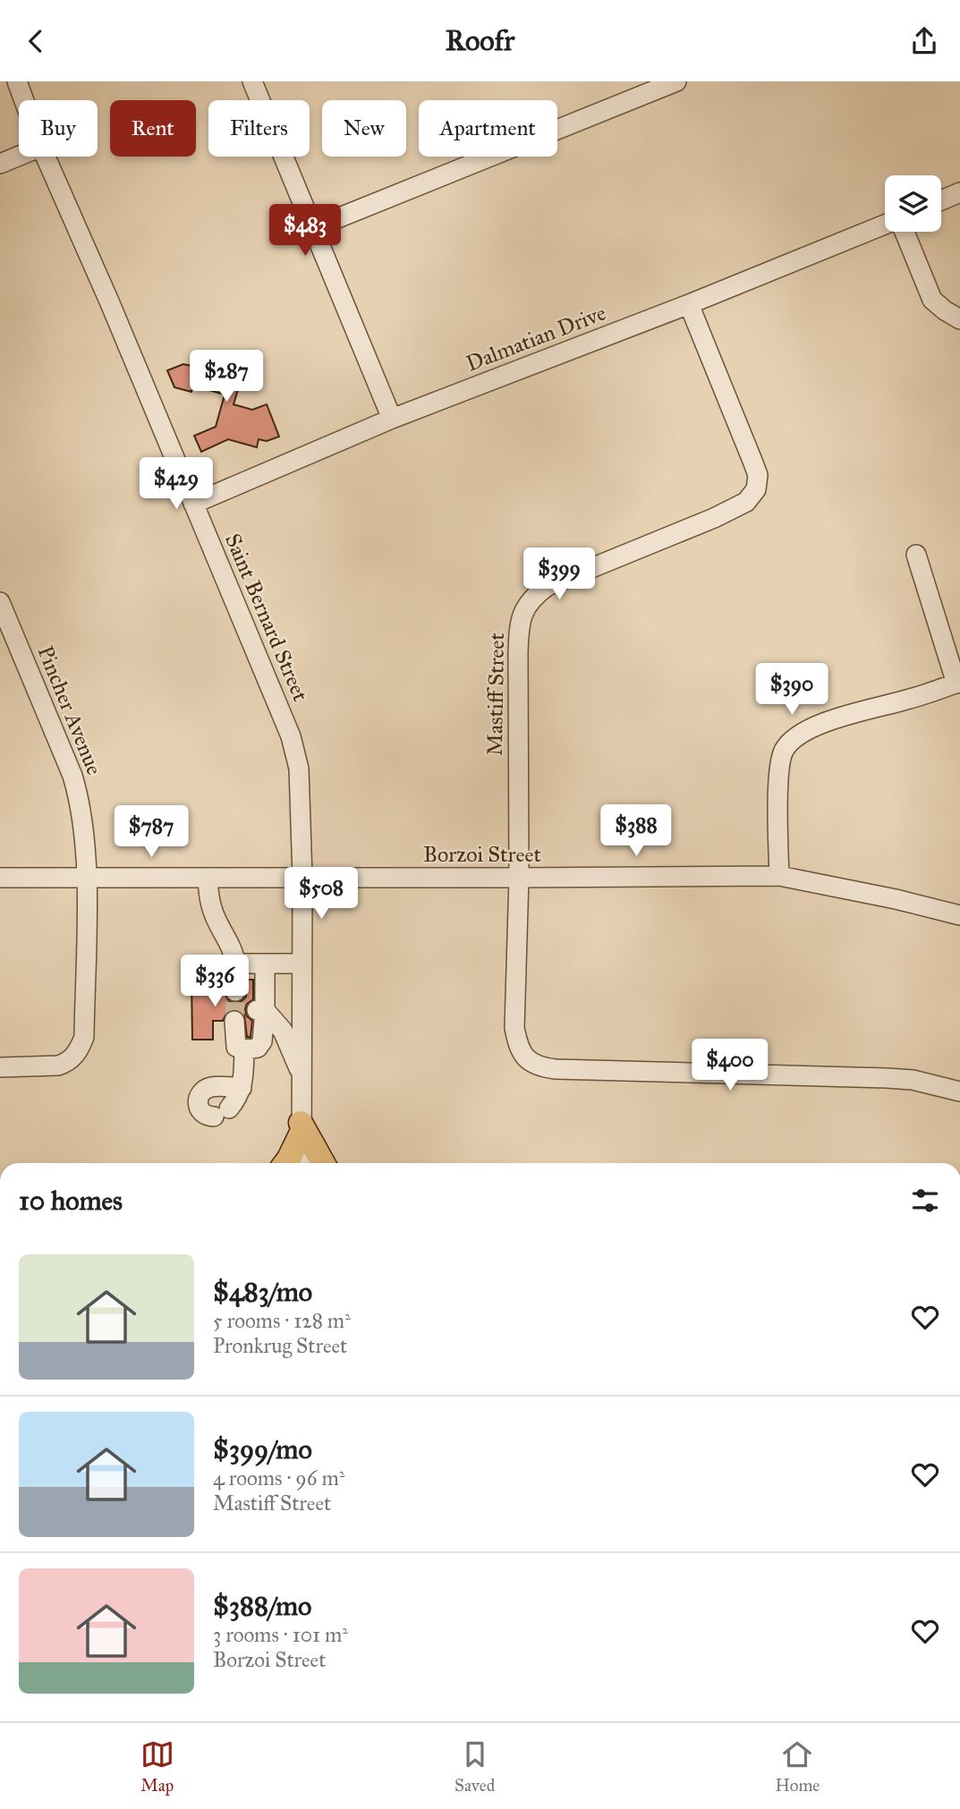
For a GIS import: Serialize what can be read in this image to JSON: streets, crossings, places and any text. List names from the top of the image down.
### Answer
{
  "streets": {
    "street": [
      "Dalmatian Drive",
      "Saint Bernard Street",
      "Mastiff Street",
      "Pincher Avenue",
      "Borzoi Street"
    ]
  },
  "crossings": [
    ["Dalmatian Drive", "Saint Bernard Street"],
    ["Dalmatian Drive", "Mastiff Street"],
    ["Saint Bernard Street", "Borzoi Street"],
    ["Mastiff Street", "Borzoi Street"],
    ["Pincher Avenue", "Borzoi Street"]
  ],
  "page": {
    "header": "Roofr",
    "chip": [
      "Buy",
      "Rent",
      "Filters",
      "New",
      "Apartment"
    ],
    "price": [
      "$483",
      "$287",
      "$429",
      "$399",
      "$390",
      "$388",
      "$787",
      "$508",
      "$336",
      "$400"
    ],
    "heading": "10 homes",
    "list": [
      {
        "name": "$483/mo",
        "note": "5 rooms · 128 m² · Pronkrug Street"
      },
      {
        "name": "$399/mo",
        "note": "4 rooms · 96 m² · Mastiff Street"
      },
      {
        "name": "$388/mo",
        "note": "3 rooms · 101 m² · Borzoi Street"
      }
    ],
    "tabs": ["Map", "Saved", "Home"]
  }
}
